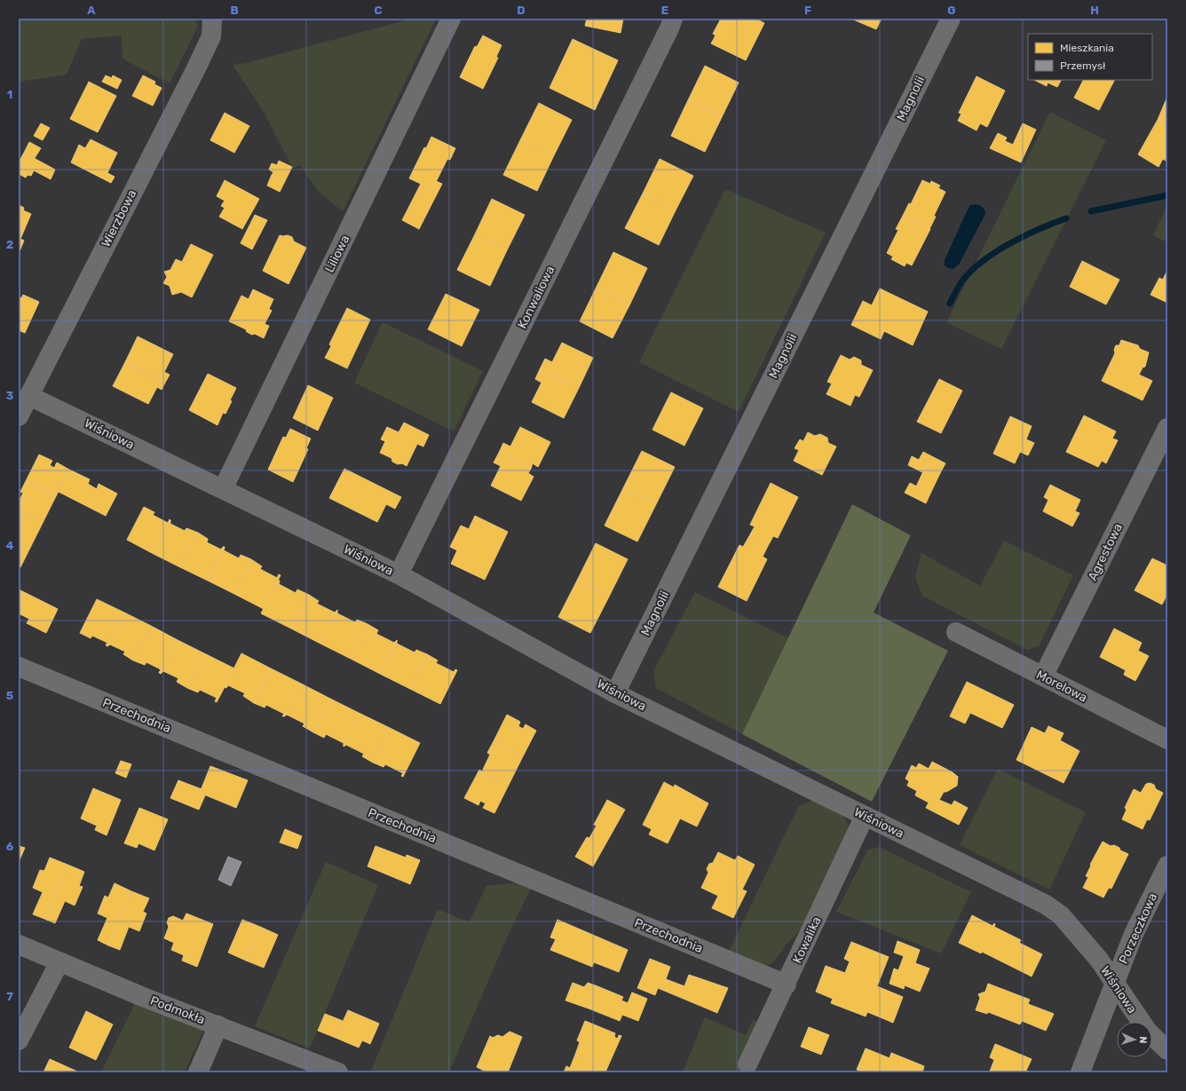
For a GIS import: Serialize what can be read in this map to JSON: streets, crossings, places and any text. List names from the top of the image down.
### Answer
{
  "streets": {
    "street": [
      "Magnolii",
      "Wierzbowa",
      "Liliowa",
      "Konwaliowa",
      "Wiśniowa",
      "Agrestowa",
      "Morelowa",
      "Przechodnia",
      "Porzeczkowa",
      "Kowalika",
      "Podmokła"
    ]
  },
  "crossings": [
    ["Magnolii", "Wiśniowa"],
    ["Wierzbowa", "Wiśniowa"],
    ["Liliowa", "Wiśniowa"],
    ["Konwaliowa", "Wiśniowa"],
    ["Wiśniowa", "Porzeczkowa"],
    ["Wiśniowa", "Kowalika"],
    ["Agrestowa", "Morelowa"],
    ["Przechodnia", "Kowalika"]
  ],
  "legend": ["Mieszkania", "Przemysł"],
  "north": "right",
  "grid": {
    "columns": [
      "A",
      "B",
      "C",
      "D",
      "E",
      "F",
      "G",
      "H"
    ],
    "rows": [
      "1",
      "2",
      "3",
      "4",
      "5",
      "6",
      "7"
    ]
  }
}
